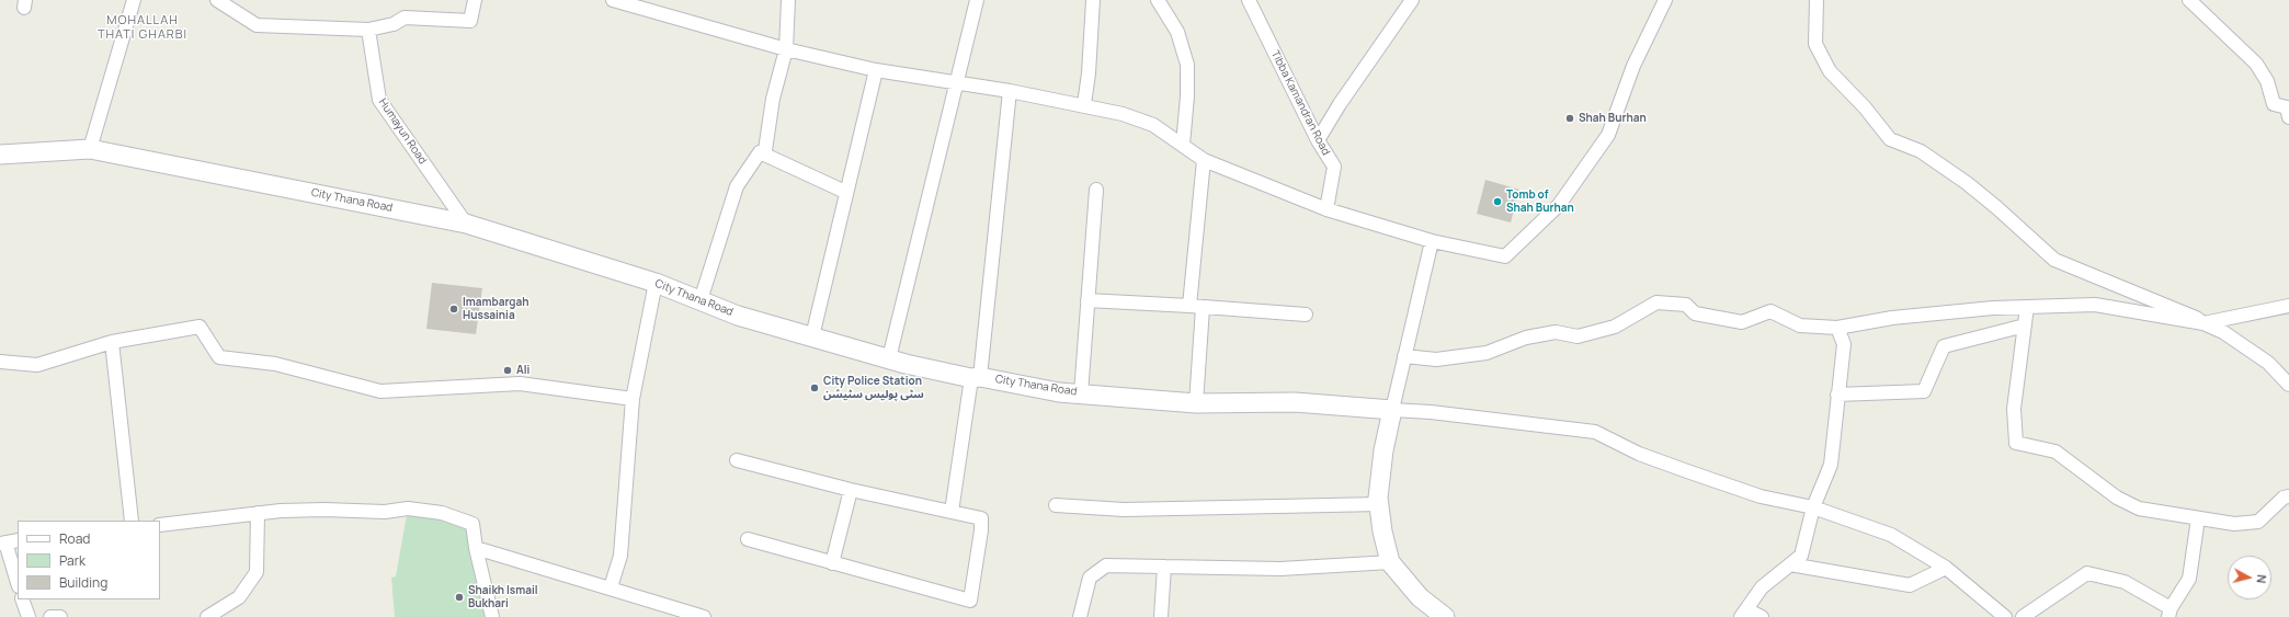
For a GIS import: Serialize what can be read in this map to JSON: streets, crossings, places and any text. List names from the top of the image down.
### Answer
{
  "streets": {
    "street": ["Tibba Kamandran Road", "Humayun Road", "City Thana Road"]
  },
  "crossings": [
    ["Humayun Road", "City Thana Road"]
  ],
  "districts": ["MOHALLAH THATI GHARBI"],
  "places": [
    "Shah Burhan",
    "Tomb of Shah Burhan",
    "Imambargah Hussainia",
    "Ali",
    "City Police Station سٹی پولیس سٹیشن",
    "Shaikh Ismail Bukhari"
  ],
  "legend": ["Road", "Park", "Building"],
  "north": "right"
}
